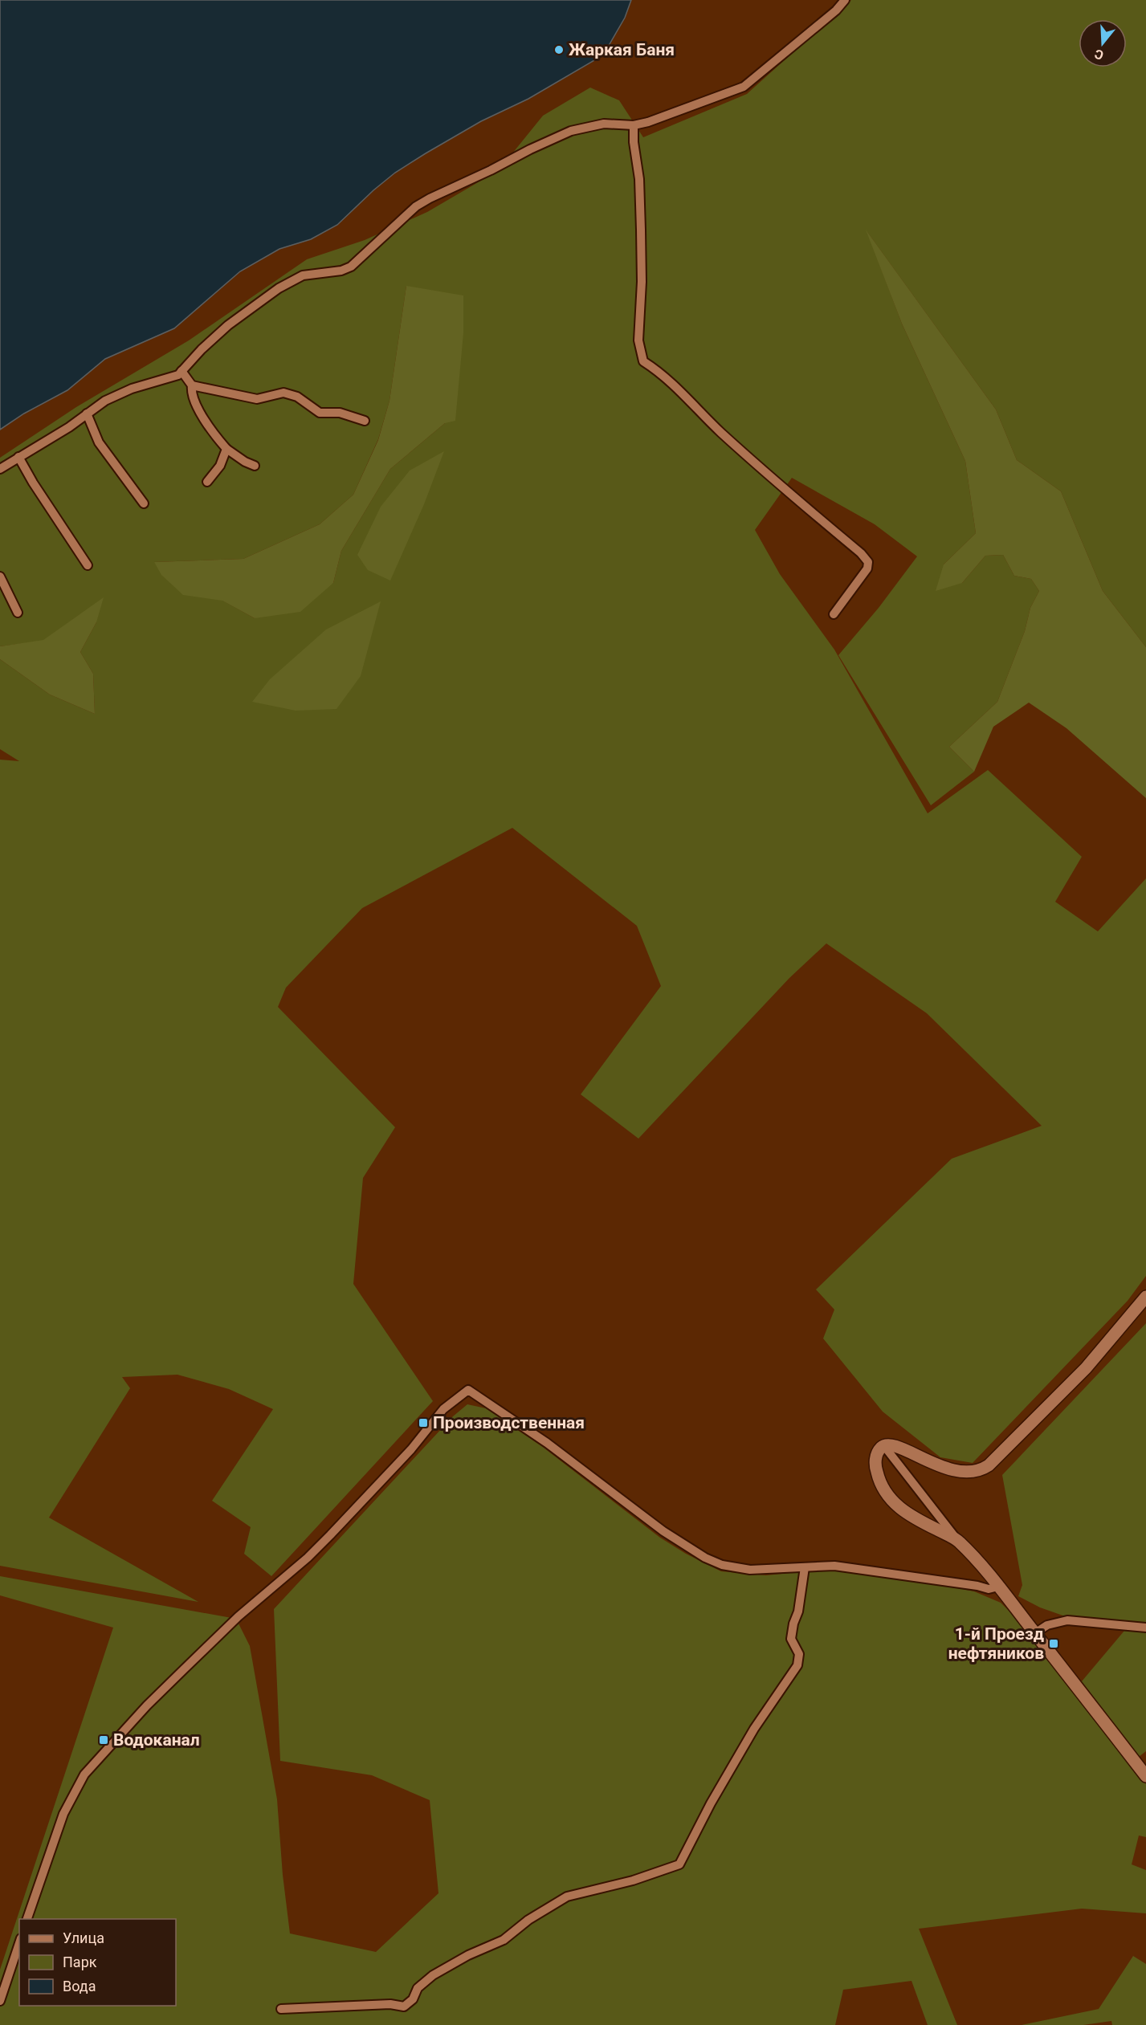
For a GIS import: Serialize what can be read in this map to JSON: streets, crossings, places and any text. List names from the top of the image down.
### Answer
{
  "places": {
    "other": ["Жаркая Баня"],
    "transit": ["Производственная", "1-й Проезд нефтяников", "Водоканал"]
  },
  "legend": ["Улица", "Парк", "Вода"],
  "north": "bottom"
}
